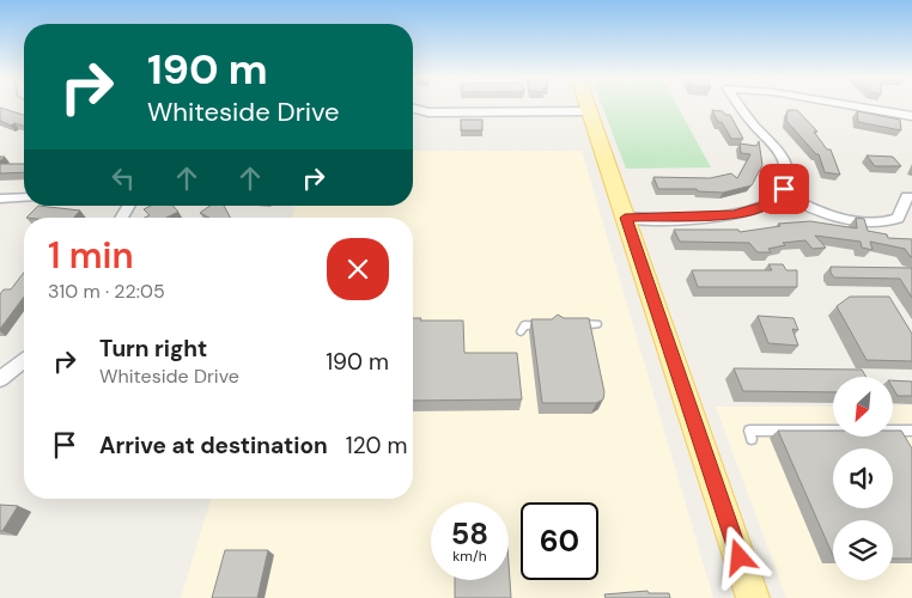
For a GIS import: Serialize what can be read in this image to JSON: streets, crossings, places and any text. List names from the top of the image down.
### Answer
{
  "north": "bottom left",
  "page": {
    "turn": ["190 m", "Whiteside Drive"],
    "heading": ["1 min", "310 m · 22:05"],
    "list": [
      {
        "name": "Turn right",
        "note": "Whiteside Drive",
        "value": "190 m"
      },
      {
        "name": "Arrive at destination",
        "value": "120 m"
      }
    ],
    "speed": "58 km/h",
    "limit": "60"
  }
}
